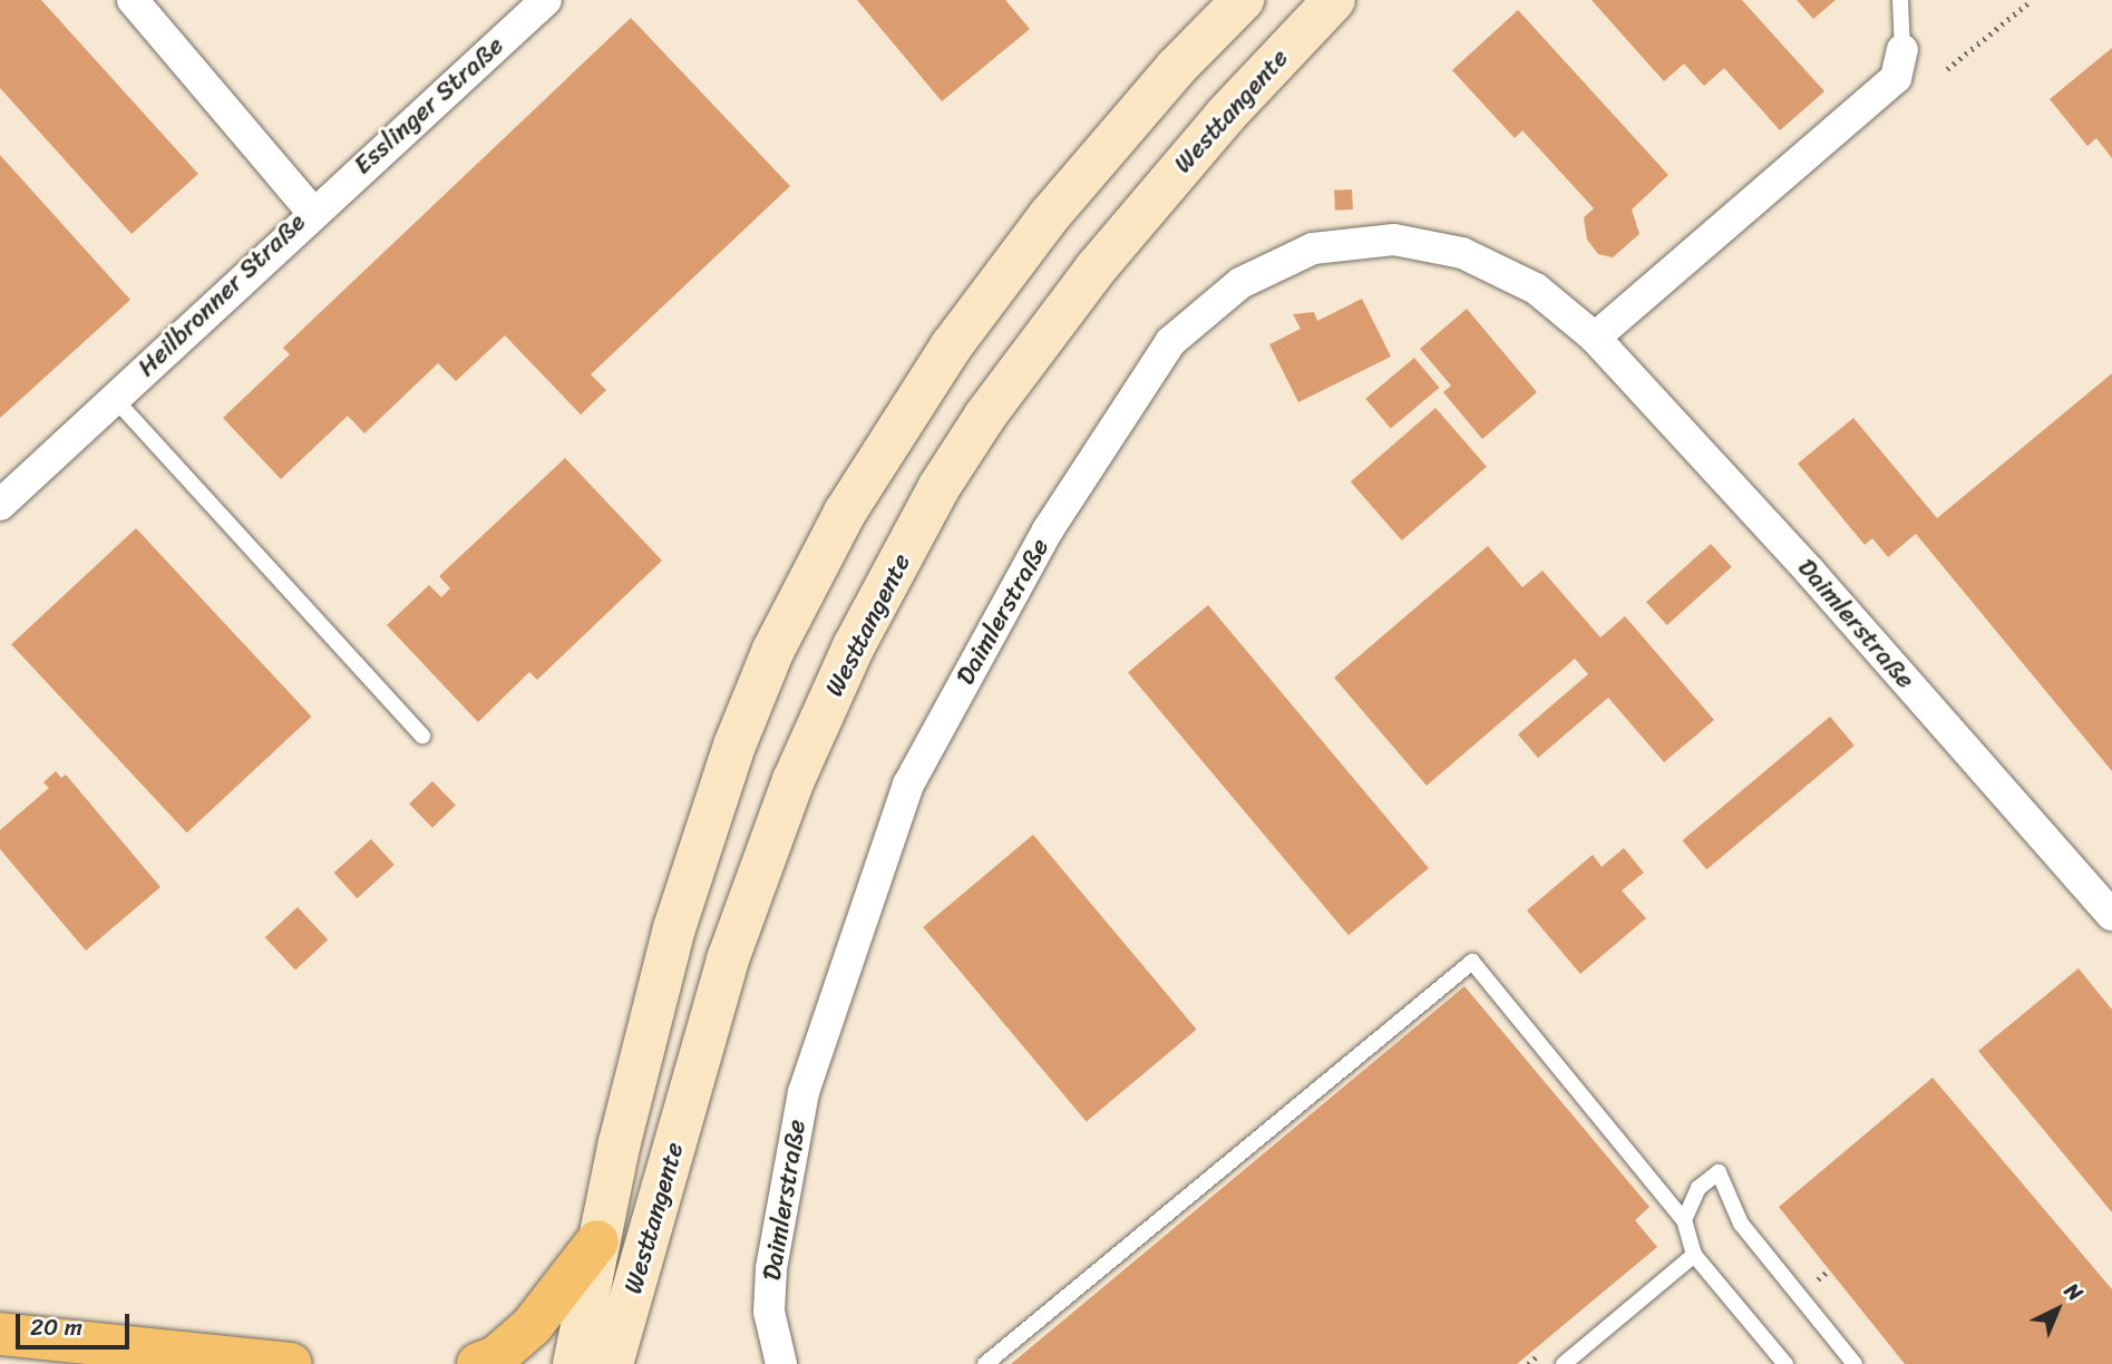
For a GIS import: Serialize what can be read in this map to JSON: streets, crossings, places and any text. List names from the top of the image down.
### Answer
{
  "streets": {
    "main road": ["Westtangente"],
    "street": ["Esslinger Straße", "Heilbronner Straße", "Daimlerstraße"]
  },
  "crossings": [
    ["Esslinger Straße", "Heilbronner Straße"]
  ],
  "scale_bar": "20 m",
  "north": "top right"
}
